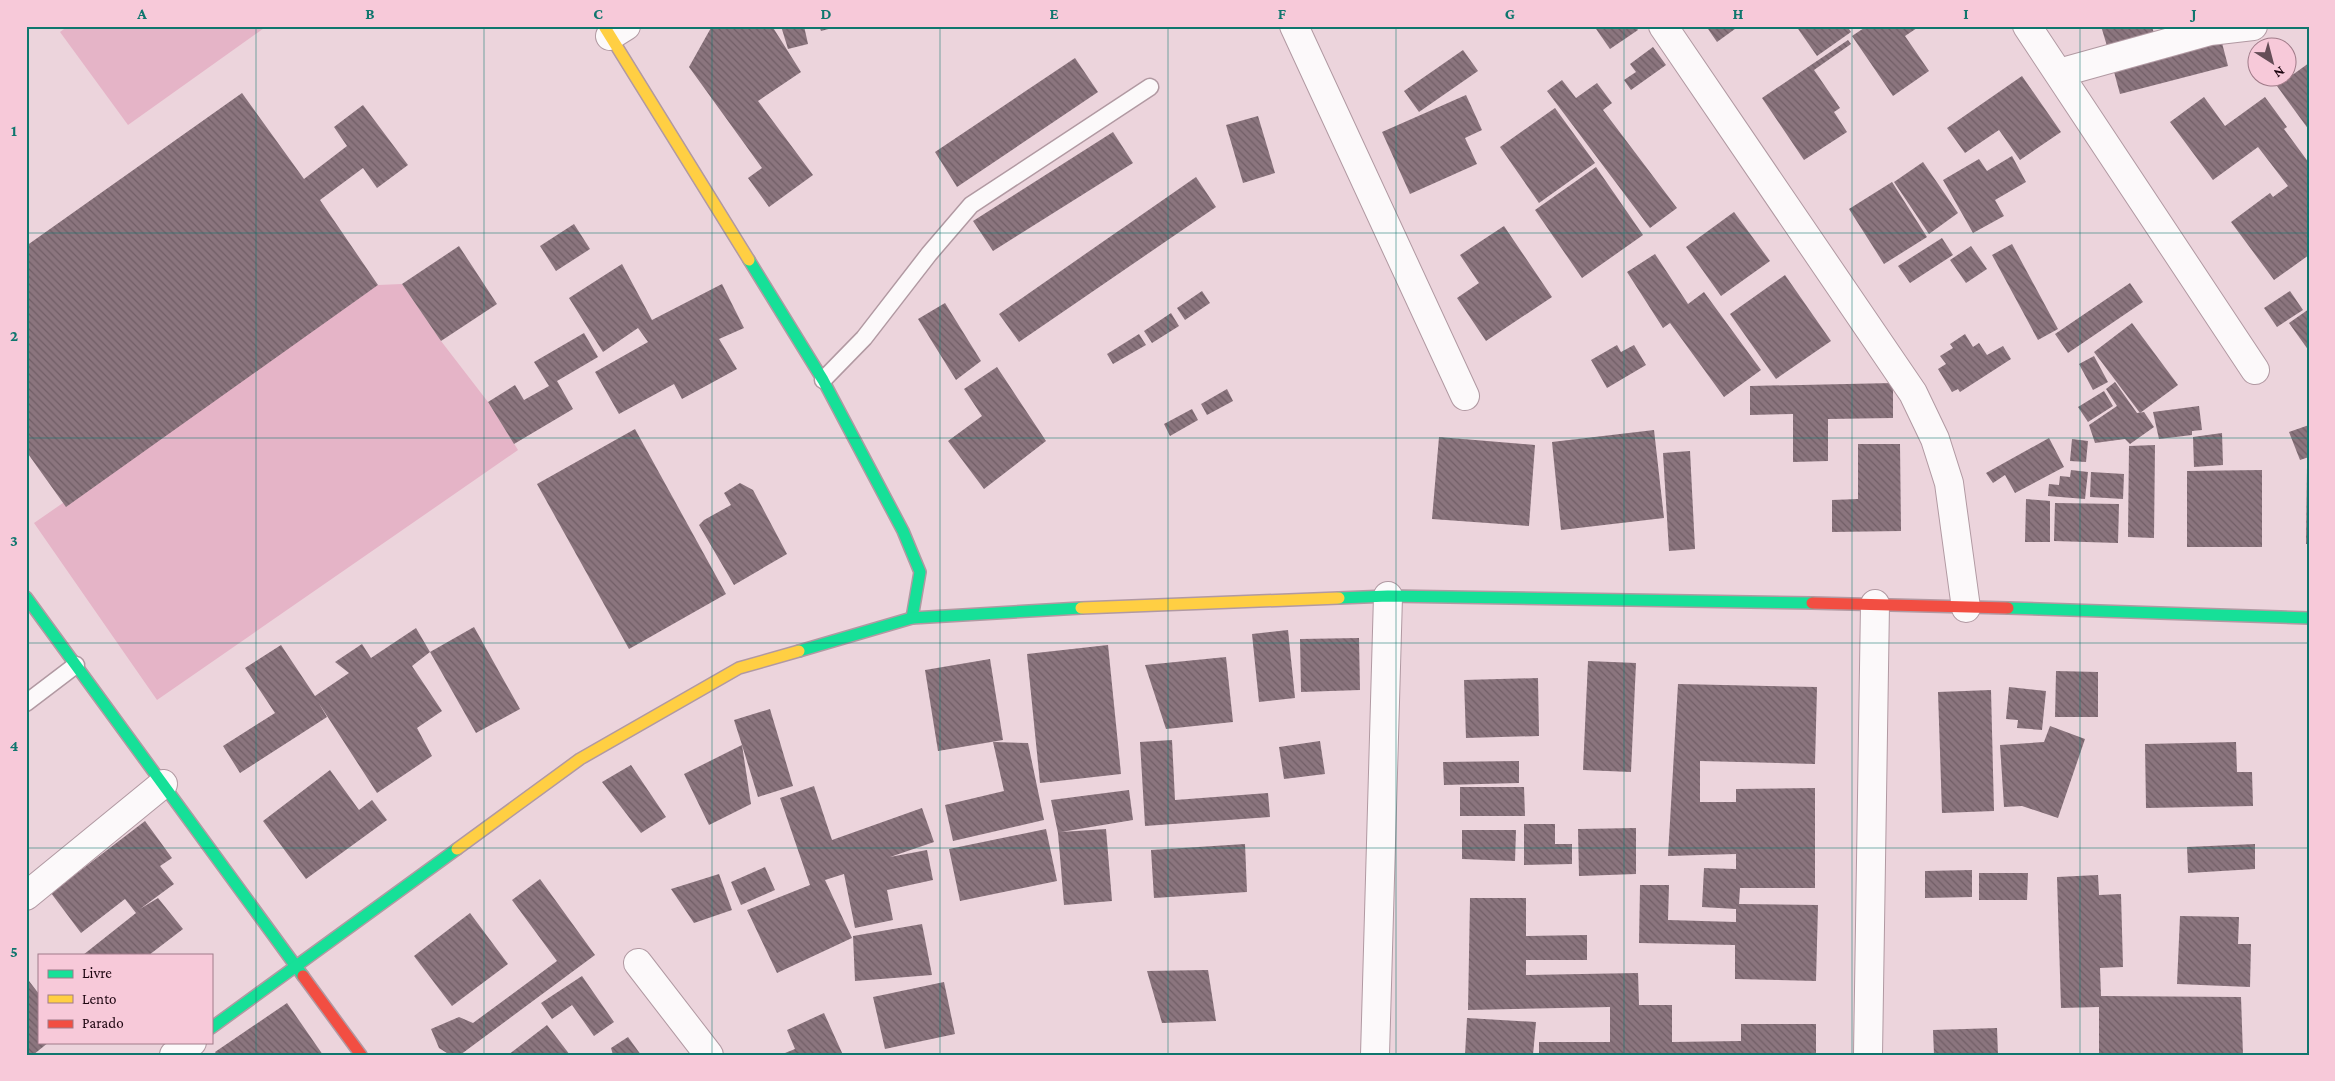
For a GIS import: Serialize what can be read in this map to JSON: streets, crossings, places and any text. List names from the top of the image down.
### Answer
{
  "legend": ["Livre", "Lento", "Parado"],
  "north": "bottom right",
  "grid": {
    "columns": [
      "A",
      "B",
      "C",
      "D",
      "E",
      "F",
      "G",
      "H",
      "I",
      "J"
    ],
    "rows": [
      "1",
      "2",
      "3",
      "4",
      "5"
    ]
  }
}
